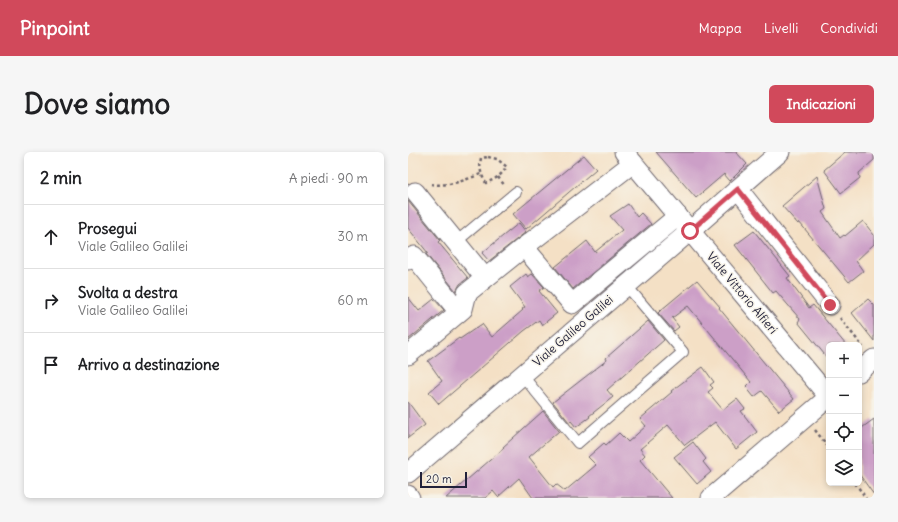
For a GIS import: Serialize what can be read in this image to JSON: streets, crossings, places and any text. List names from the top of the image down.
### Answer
{
  "streets": {
    "street": ["Viale Vittorio Alfieri", "Viale Galileo Galilei"]
  },
  "crossings": [
    ["Viale Vittorio Alfieri", "Viale Galileo Galilei"]
  ],
  "scale_bar": "20 m",
  "page": {
    "header": "Pinpoint",
    "nav": ["Mappa", "Livelli", "Condividi"],
    "buttons": "Indicazioni",
    "title": "Dove siamo",
    "heading": ["2 min", "A piedi · 90 m"],
    "list": [
      ["Prosegui", "Viale Galileo Galilei", "30 m"],
      ["Svolta a destra", "Viale Galileo Galilei", "60 m"],
      "Arrivo a destinazione"
    ],
    "map_buttons": ["+", "−"],
    "scale": "20 m"
  }
}
